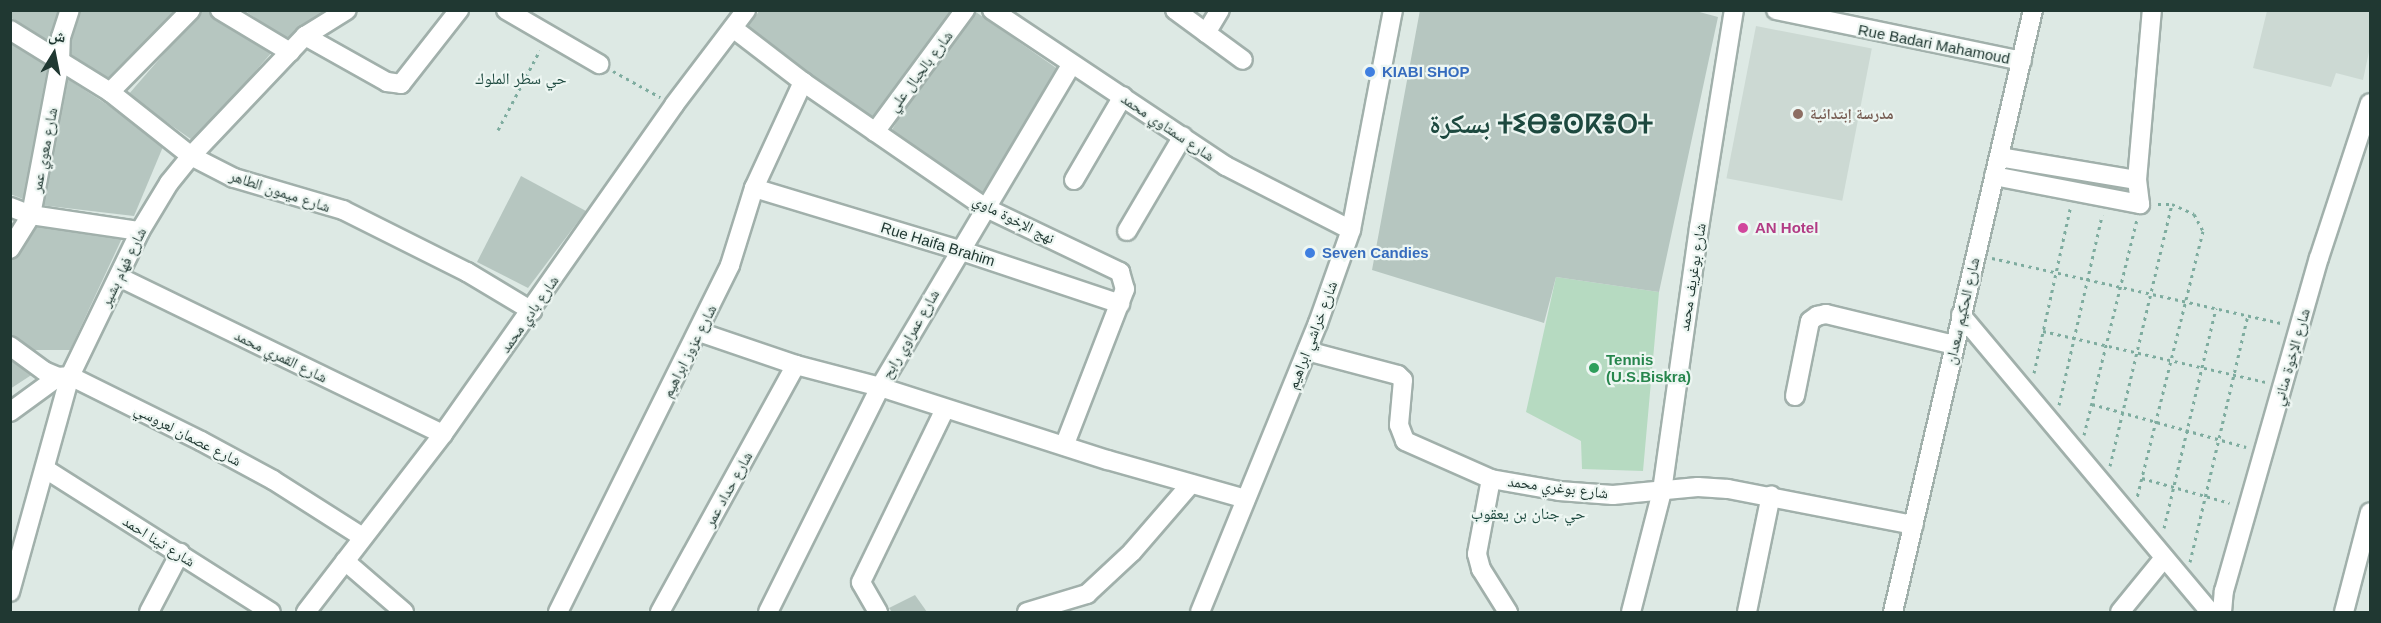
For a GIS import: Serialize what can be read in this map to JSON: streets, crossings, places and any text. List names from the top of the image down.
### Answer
{
  "streets": {
    "street": [
      "Rue Badari Mahamoud",
      "شارع بالجبال علي",
      "شارع سمتاوي محمد",
      "شارع معوي عمر",
      "شارع ميمون الطاهر",
      "نهج الإخوة ماوي",
      "Rue Haifa Brahim",
      "شارع فهام بشير",
      "شارع بوغريف محمد",
      "شارع الحكيم سعدان",
      "شارع بادي محمد",
      "شارع عمراوي رابح",
      "شارع خراشي ابراهيم",
      "شارع عزوز ابراهيم",
      "شارع القمري محمد",
      "شارع الإخوة مناني",
      "شارع عصمان لعروسي",
      "شارع بوغري محمد",
      "شارع حداد عمر",
      "شارع تينا احمد"
    ]
  },
  "crossings": [
    ["Rue Badari Mahamoud", "شارع الحكيم سعدان"],
    ["شارع بالجبال علي", "نهج الإخوة ماوي"],
    ["شارع سمتاوي محمد", "شارع عمراوي رابح"],
    ["شارع سمتاوي محمد", "شارع خراشي ابراهيم"],
    ["شارع معوي عمر", "شارع ميمون الطاهر"],
    ["شارع ميمون الطاهر", "شارع فهام بشير"],
    ["شارع ميمون الطاهر", "شارع بادي محمد"],
    ["نهج الإخوة ماوي", "Rue Haifa Brahim"],
    ["نهج الإخوة ماوي", "شارع بادي محمد"],
    ["نهج الإخوة ماوي", "شارع عمراوي رابح"],
    ["نهج الإخوة ماوي", "شارع عزوز ابراهيم"],
    ["Rue Haifa Brahim", "شارع عمراوي رابح"],
    ["Rue Haifa Brahim", "شارع عزوز ابراهيم"],
    ["شارع فهام بشير", "شارع القمري محمد"],
    ["شارع فهام بشير", "شارع عصمان لعروسي"],
    ["شارع فهام بشير", "شارع تينا احمد"],
    ["شارع بوغريف محمد", "شارع بوغري محمد"],
    ["شارع الحكيم سعدان", "شارع بوغري محمد"],
    ["شارع بادي محمد", "شارع القمري محمد"],
    ["شارع بادي محمد", "شارع عصمان لعروسي"],
    ["شارع خراشي ابراهيم", "شارع بوغري محمد"]
  ],
  "districts": ["حي سطر الملوك", "بسكرة ⵜⵉⴱⴻⵙⴽⴻⵔⵜ", "حي جنان بن يعقوب"],
  "places": [
    "KIABI SHOP",
    "مدرسة إبتدائية",
    "AN Hotel",
    "Seven Candies",
    "Tennis (U.S.Biskra)"
  ],
  "north": "top"
}
